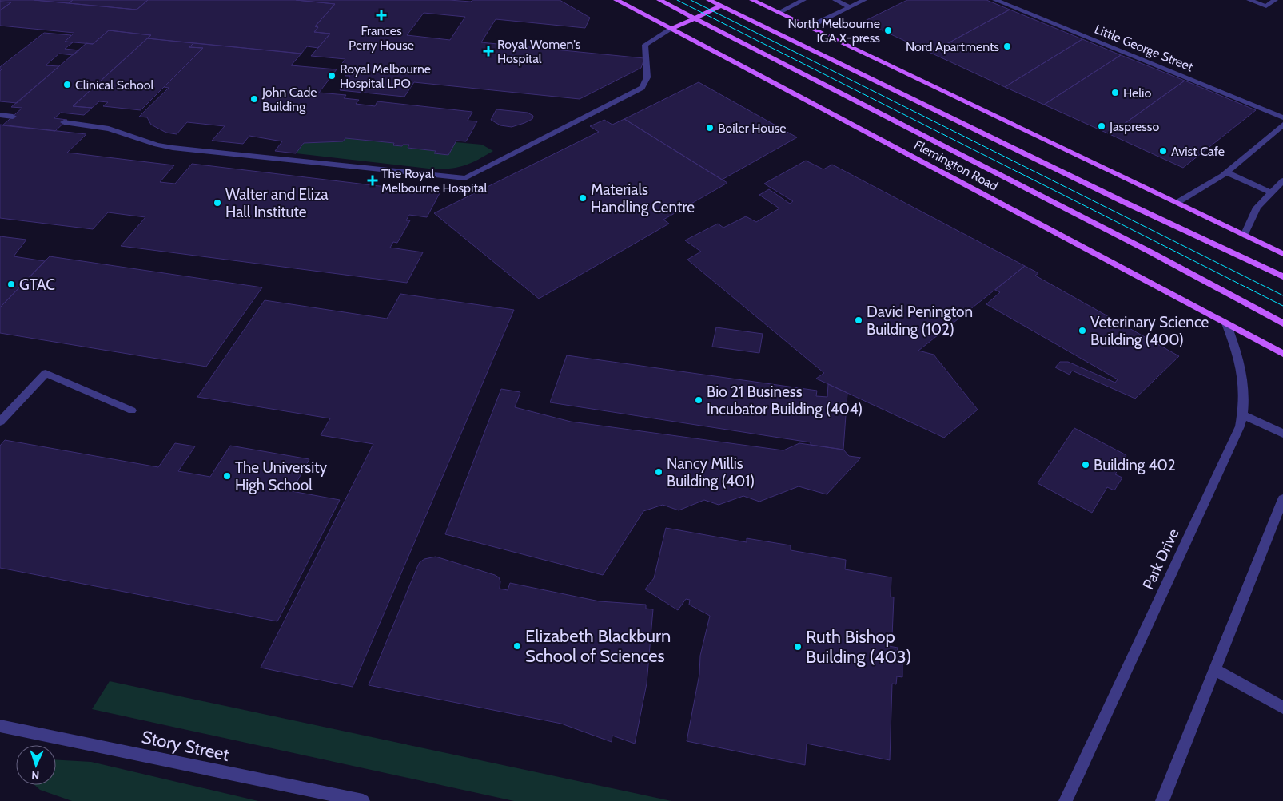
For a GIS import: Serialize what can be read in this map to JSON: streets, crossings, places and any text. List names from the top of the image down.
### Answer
{
  "streets": {
    "main road": ["Flemington Road"],
    "street": ["Little George Street", "Park Drive", "Story Street"]
  },
  "crossings": [
    ["Flemington Road", "Park Drive"]
  ],
  "places": {
    "health": ["Frances Perry House", "Royal Women's Hospital", "The Royal Melbourne Hospital"],
    "other": [
      "North Melbourne IGA X-press",
      "Nord Apartments",
      "Royal Melbourne Hospital LPO",
      "Clinical School",
      "Helio",
      "John Cade Building",
      "Jaspresso",
      "Boiler House",
      "Avist Cafe",
      "Materials Handling Centre",
      "Walter and Eliza Hall Institute",
      "GTAC",
      "David Penington Building (102)",
      "Veterinary Science Building (400)",
      "Bio 21 Business Incubator Building (404)",
      "Building 402",
      "Nancy Millis Building (401)",
      "The University High School",
      "Elizabeth Blackburn School of Sciences",
      "Ruth Bishop Building (403)"
    ]
  },
  "north": "bottom"
}
